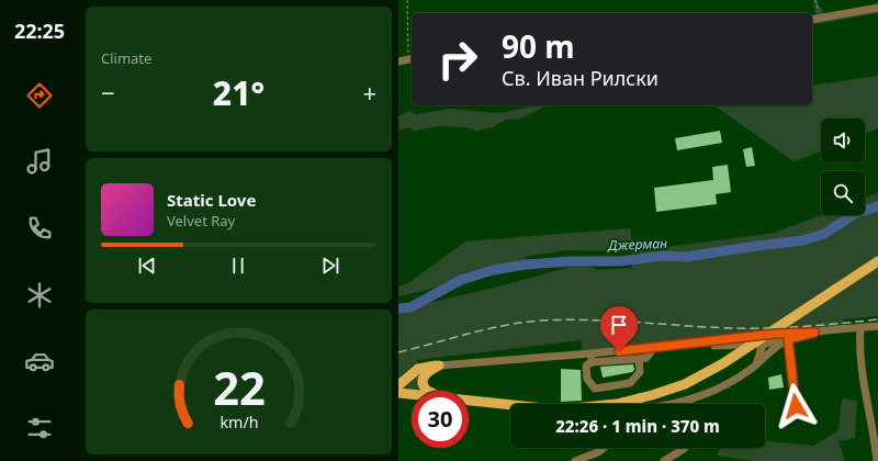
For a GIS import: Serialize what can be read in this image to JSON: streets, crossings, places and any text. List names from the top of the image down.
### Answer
{
  "water": ["Джерман"],
  "page": {
    "tabs": "22:25",
    "tile": "Climate",
    "turn": ["90 m", "Св. Иван Рилски"],
    "heat": ["−", "21°", "+"],
    "song": ["Static Love", "Velvet Ray"],
    "limit": "30",
    "trip": "22:26 · 1 min · 370 m",
    "gauge": ["22", "km/h"]
  }
}
